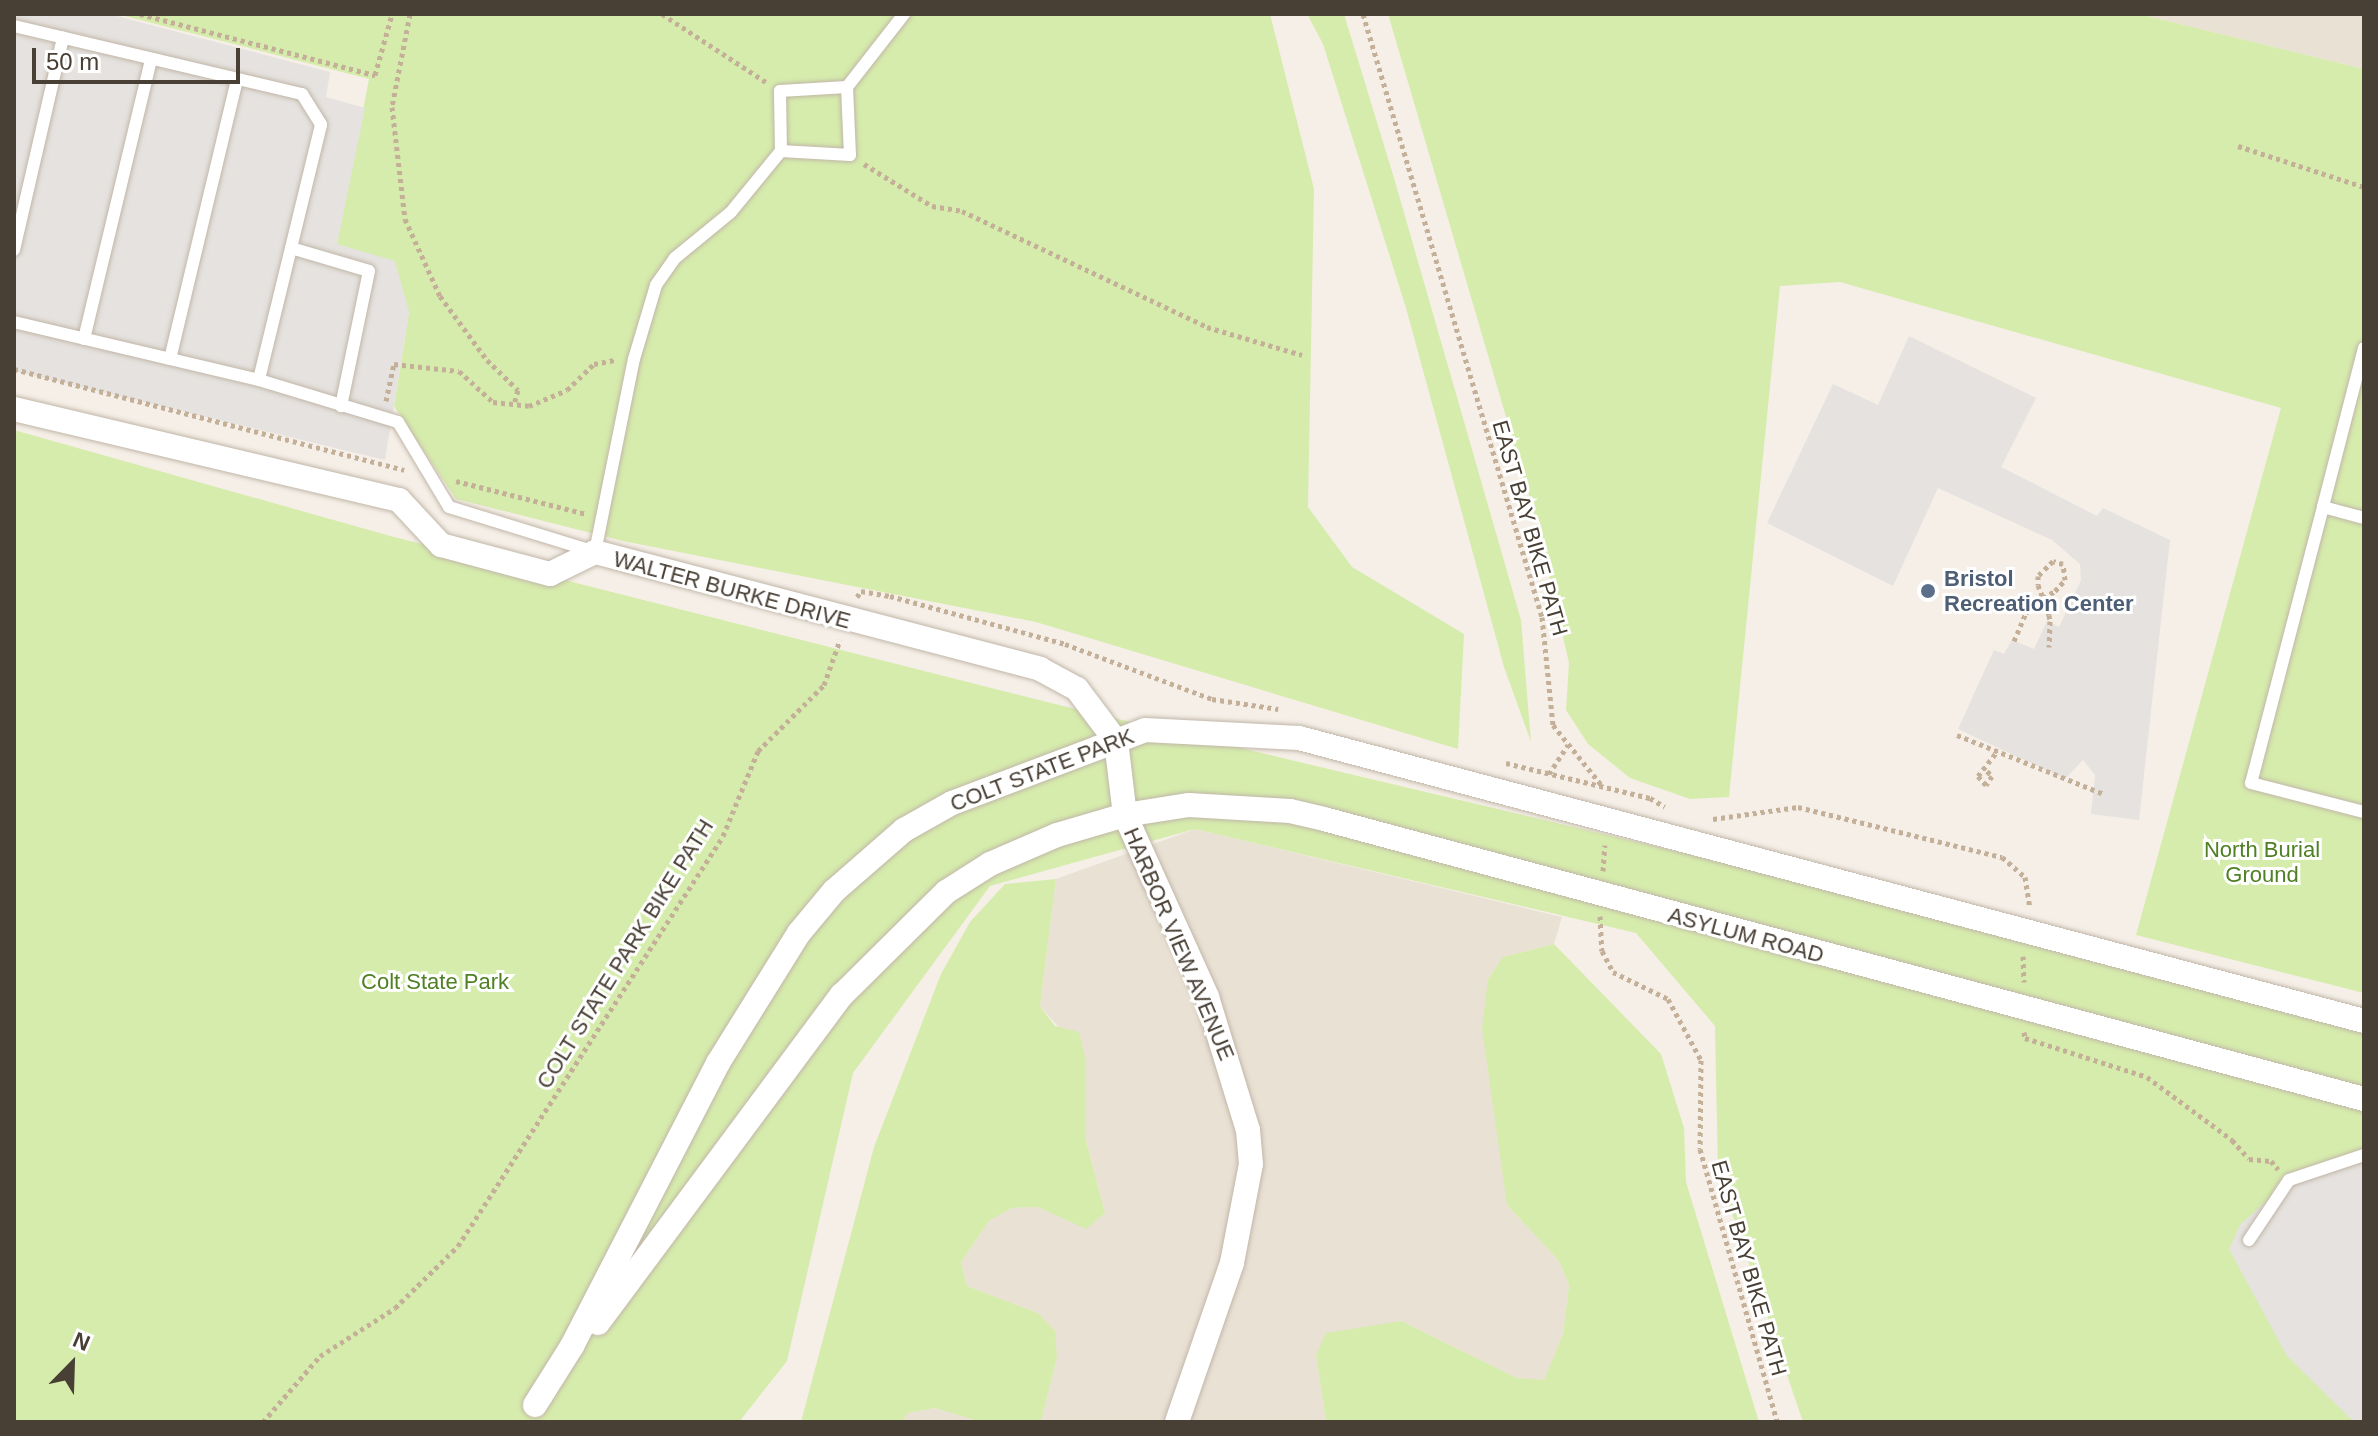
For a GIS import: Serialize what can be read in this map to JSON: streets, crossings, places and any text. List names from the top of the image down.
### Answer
{
  "streets": {
    "street": [
      "WALTER BURKE DRIVE",
      "COLT STATE PARK",
      "ASYLUM ROAD",
      "HARBOR VIEW AVENUE"
    ],
    "path": ["EAST BAY BIKE PATH", "COLT STATE PARK BIKE PATH"]
  },
  "crossings": [
    ["EAST BAY BIKE PATH", "COLT STATE PARK"],
    ["EAST BAY BIKE PATH", "ASYLUM ROAD"],
    ["WALTER BURKE DRIVE", "COLT STATE PARK"],
    ["WALTER BURKE DRIVE", "HARBOR VIEW AVENUE"],
    ["WALTER BURKE DRIVE", "COLT STATE PARK BIKE PATH"],
    ["COLT STATE PARK", "ASYLUM ROAD"],
    ["COLT STATE PARK", "HARBOR VIEW AVENUE"],
    ["ASYLUM ROAD", "HARBOR VIEW AVENUE"]
  ],
  "parks": ["North Burial Ground", "Colt State Park"],
  "places": ["Bristol Recreation Center"],
  "scale_bar": "50 m",
  "north": "top right"
}
